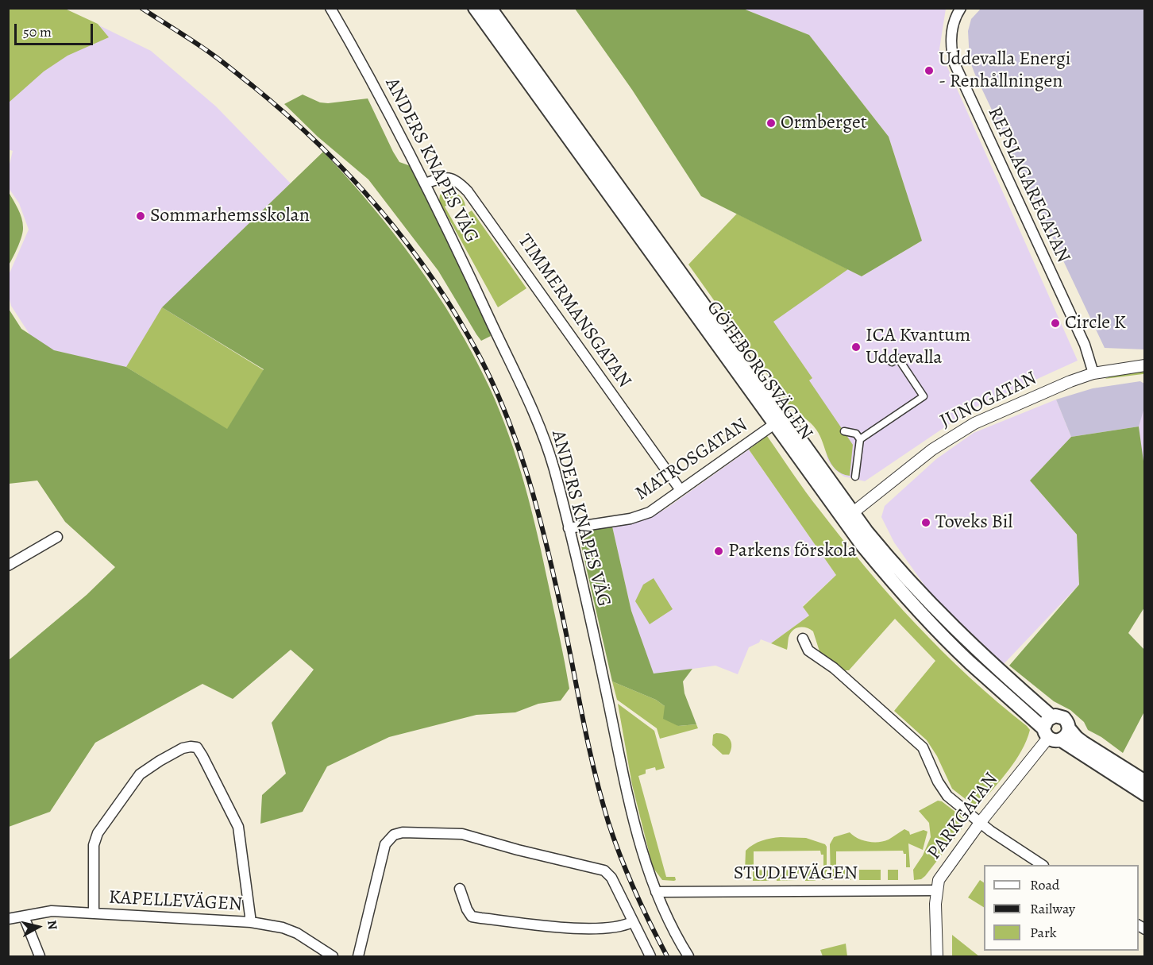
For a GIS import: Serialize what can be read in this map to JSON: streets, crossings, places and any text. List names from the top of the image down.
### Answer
{
  "streets": {
    "main road": ["GÖTEBORGSVÄGEN"],
    "street": [
      "ANDERS KNAPES VÄG",
      "REPSLAGAREGATAN",
      "TIMMERMANSGATAN",
      "JUNOGATAN",
      "MATROSGATAN",
      "PARKGATAN",
      "STUDIEVÄGEN",
      "KAPELLEVÄGEN"
    ]
  },
  "crossings": [
    ["ANDERS KNAPES VÄG", "TIMMERMANSGATAN"],
    ["ANDERS KNAPES VÄG", "MATROSGATAN"],
    ["ANDERS KNAPES VÄG", "STUDIEVÄGEN"],
    ["REPSLAGAREGATAN", "JUNOGATAN"],
    ["TIMMERMANSGATAN", "MATROSGATAN"],
    ["GÖTEBORGSVÄGEN", "JUNOGATAN"],
    ["GÖTEBORGSVÄGEN", "MATROSGATAN"],
    ["GÖTEBORGSVÄGEN", "PARKGATAN"],
    ["PARKGATAN", "STUDIEVÄGEN"]
  ],
  "places": [
    "Uddevalla Energi - Renhållningen",
    "Ormberget",
    "Sommarhemsskolan",
    "Circle K",
    "ICA Kvantum Uddevalla",
    "Toveks Bil",
    "Parkens förskola"
  ],
  "legend": ["Road", "Railway", "Park"],
  "scale_bar": "50 m",
  "north": "right"
}
